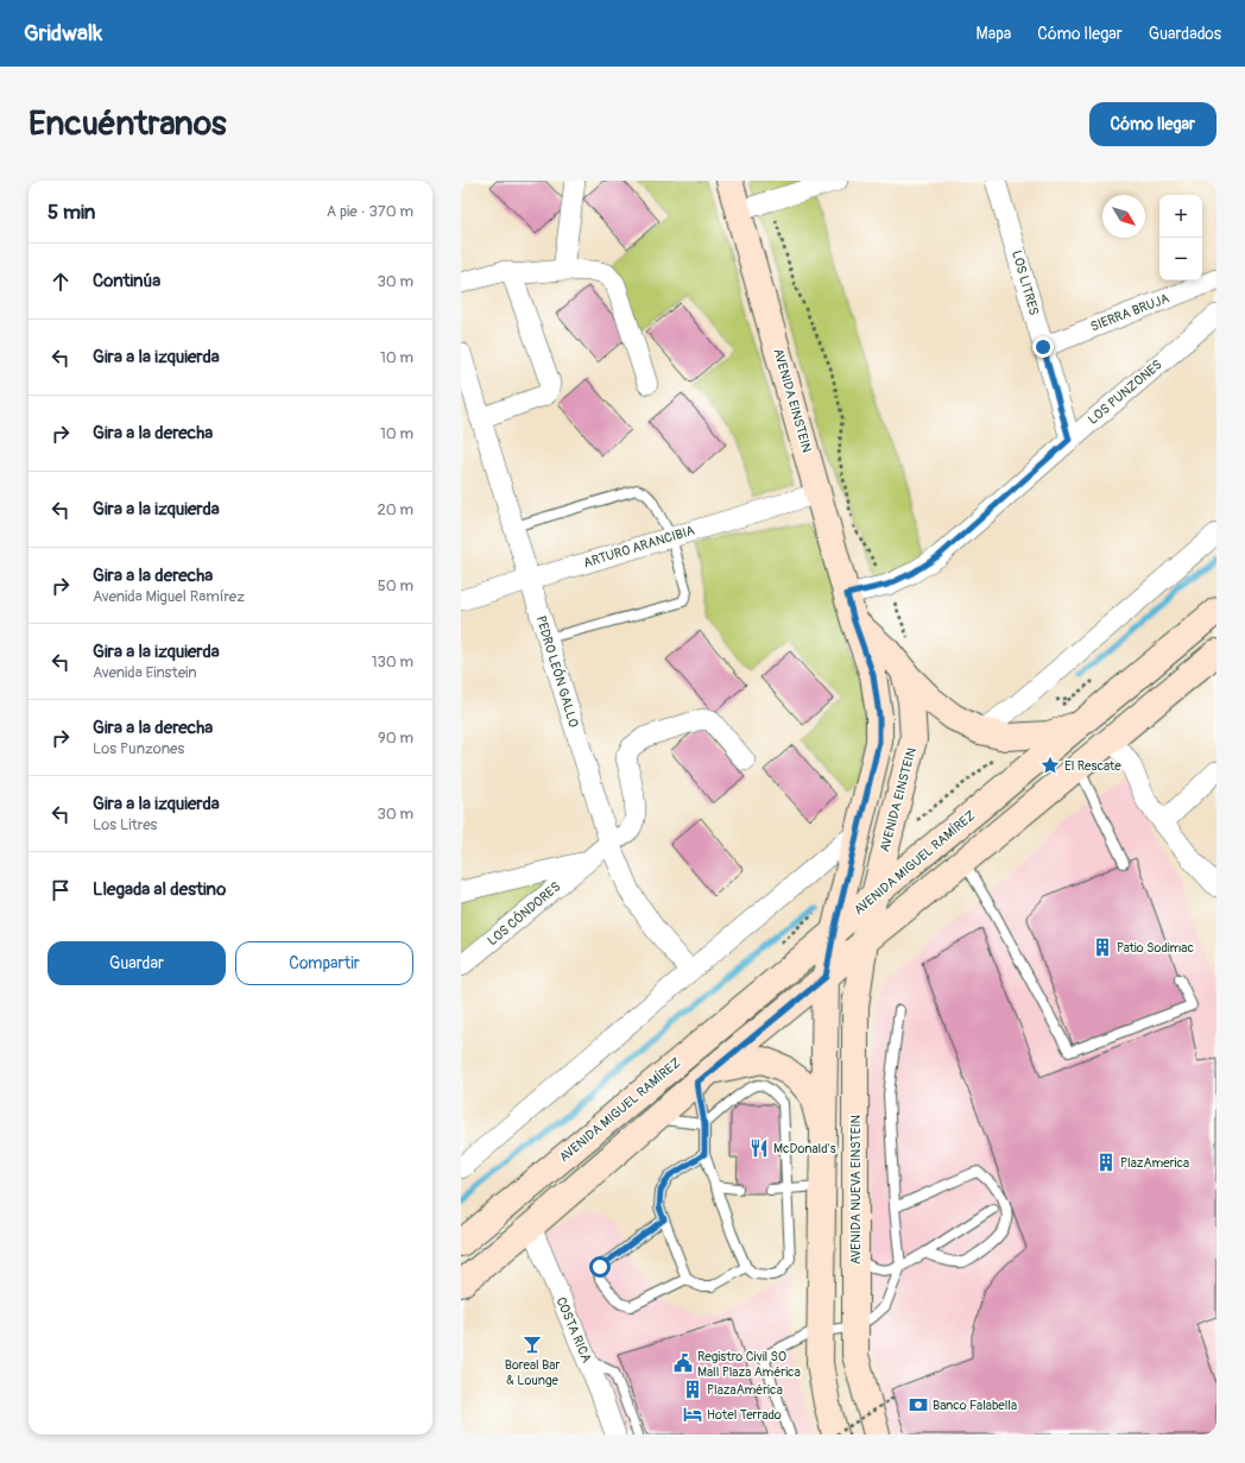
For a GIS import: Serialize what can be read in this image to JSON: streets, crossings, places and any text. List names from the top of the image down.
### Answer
{
  "streets": {
    "main road": ["AVENIDA EINSTEIN", "AVENIDA MIGUEL RAMÍREZ", "AVENIDA NUEVA EINSTEIN"],
    "street": [
      "LOS LITRES",
      "SIERRA BRUJA",
      "LOS PUNZONES",
      "ARTURO ARANCIBIA",
      "PEDRO LEÓN GALLO",
      "LOS CÓNDORES",
      "COSTA RICA"
    ]
  },
  "crossings": [
    ["LOS LITRES", "SIERRA BRUJA"],
    ["LOS LITRES", "LOS PUNZONES"],
    ["LOS PUNZONES", "AVENIDA EINSTEIN"],
    ["AVENIDA EINSTEIN", "ARTURO ARANCIBIA"],
    ["AVENIDA EINSTEIN", "AVENIDA MIGUEL RAMÍREZ"],
    ["AVENIDA EINSTEIN", "AVENIDA NUEVA EINSTEIN"],
    ["ARTURO ARANCIBIA", "PEDRO LEÓN GALLO"],
    ["PEDRO LEÓN GALLO", "LOS CÓNDORES"]
  ],
  "places": {
    "place": ["El Rescate"],
    "building": ["Patio Sodimac", "PlazAmerica", "PlazaAmérica"],
    "restaurant": ["McDonald's"],
    "bar": ["Boreal Bar & Lounge"],
    "public building": ["Registro Civil SO Mall Plaza América"],
    "bank": ["Banco Falabella"],
    "hotel": ["Hotel Terrado"]
  },
  "north": "bottom right",
  "page": {
    "header": "Gridwalk",
    "nav": ["Mapa", "Cómo llegar", "Guardados"],
    "buttons": [
      "Cómo llegar",
      ["Guardar", "Compartir"]
    ],
    "title": "Encuéntranos",
    "heading": ["5 min", "A pie · 370 m"],
    "map_buttons": ["+", "−"],
    "list": [
      ["Continúa", "30 m"],
      ["Gira a la izquierda", "10 m"],
      ["Gira a la derecha", "10 m"],
      ["Gira a la izquierda", "20 m"],
      ["Gira a la derecha", "Avenida Miguel Ramírez", "50 m"],
      ["Gira a la izquierda", "Avenida Einstein", "130 m"],
      ["Gira a la derecha", "Los Punzones", "90 m"],
      ["Gira a la izquierda", "Los Litres", "30 m"],
      "Llegada al destino"
    ]
  }
}
